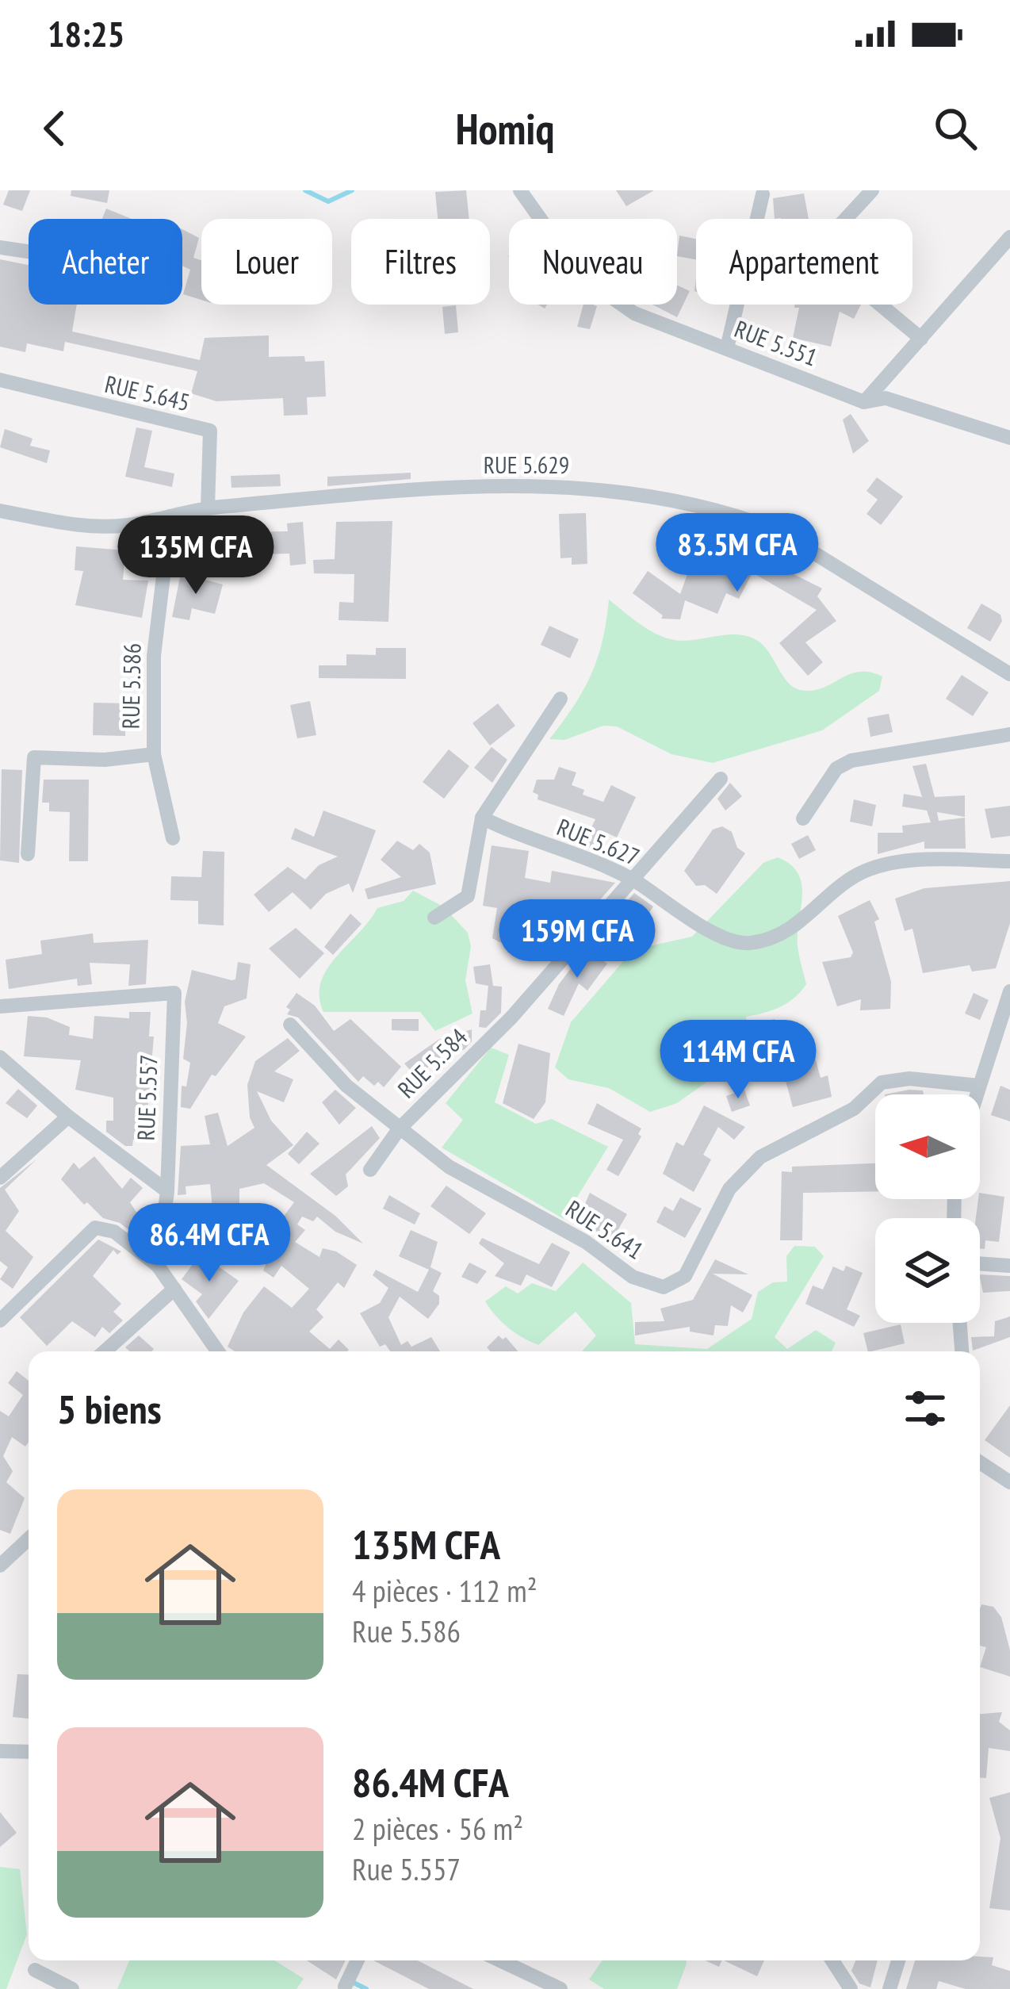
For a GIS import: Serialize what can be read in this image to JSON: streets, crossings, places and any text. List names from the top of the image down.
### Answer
{
  "streets": {
    "street": [
      "RUE 5.551",
      "RUE 5.645",
      "RUE 5.629",
      "RUE 5.586",
      "RUE 5.627",
      "RUE 5.584",
      "RUE 5.557",
      "RUE 5.641"
    ]
  },
  "crossings": [
    ["RUE 5.645", "RUE 5.629"],
    ["RUE 5.629", "RUE 5.586"],
    ["RUE 5.627", "RUE 5.584"],
    ["RUE 5.584", "RUE 5.641"]
  ],
  "north": "left",
  "page": {
    "status": "18:25",
    "header": "Homiq",
    "chip": [
      "Acheter",
      "Louer",
      "Filtres",
      "Nouveau",
      "Appartement"
    ],
    "price": [
      "83.5M CFA",
      "135M CFA",
      "159M CFA",
      "114M CFA",
      "86.4M CFA"
    ],
    "heading": "5 biens",
    "list": [
      {
        "name": "135M CFA",
        "note": "4 pièces · 112 m² · Rue 5.586"
      },
      {
        "name": "86.4M CFA",
        "note": "2 pièces · 56 m² · Rue 5.557"
      }
    ]
  }
}
